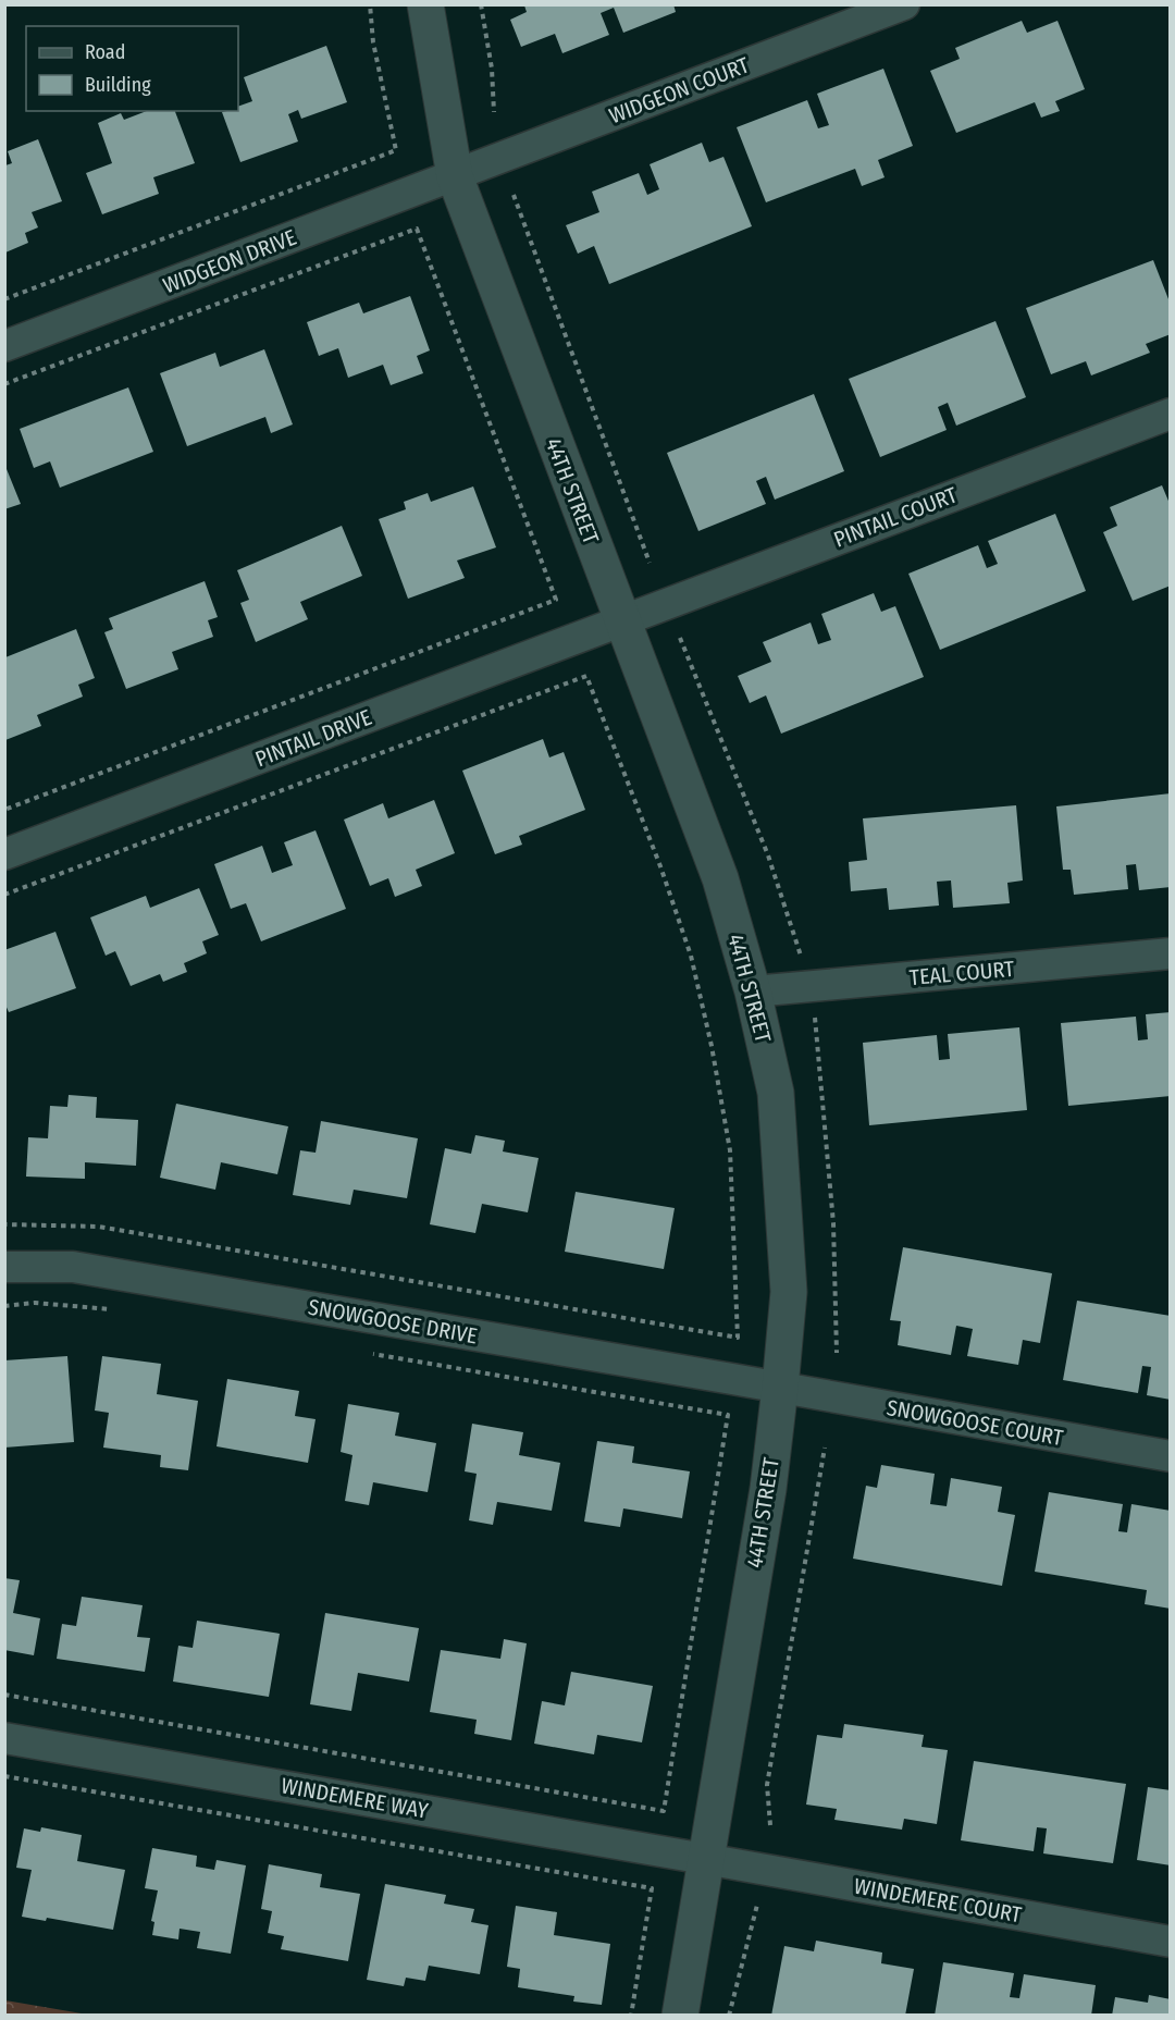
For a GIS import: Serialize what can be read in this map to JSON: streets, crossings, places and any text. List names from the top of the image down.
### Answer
{
  "streets": {
    "street": [
      "WIDGEON COURT",
      "WIDGEON DRIVE",
      "44TH STREET",
      "PINTAIL COURT",
      "PINTAIL DRIVE",
      "TEAL COURT",
      "SNOWGOOSE DRIVE",
      "SNOWGOOSE COURT",
      "WINDEMERE WAY",
      "WINDEMERE COURT"
    ]
  },
  "crossings": [
    ["WIDGEON COURT", "WIDGEON DRIVE"],
    ["WIDGEON COURT", "44TH STREET"],
    ["WIDGEON DRIVE", "44TH STREET"],
    ["44TH STREET", "PINTAIL COURT"],
    ["44TH STREET", "PINTAIL DRIVE"],
    ["44TH STREET", "TEAL COURT"],
    ["44TH STREET", "SNOWGOOSE DRIVE"],
    ["44TH STREET", "SNOWGOOSE COURT"],
    ["44TH STREET", "WINDEMERE WAY"],
    ["44TH STREET", "WINDEMERE COURT"],
    ["PINTAIL COURT", "PINTAIL DRIVE"],
    ["SNOWGOOSE DRIVE", "SNOWGOOSE COURT"],
    ["WINDEMERE WAY", "WINDEMERE COURT"]
  ],
  "legend": ["Road", "Building"]
}
